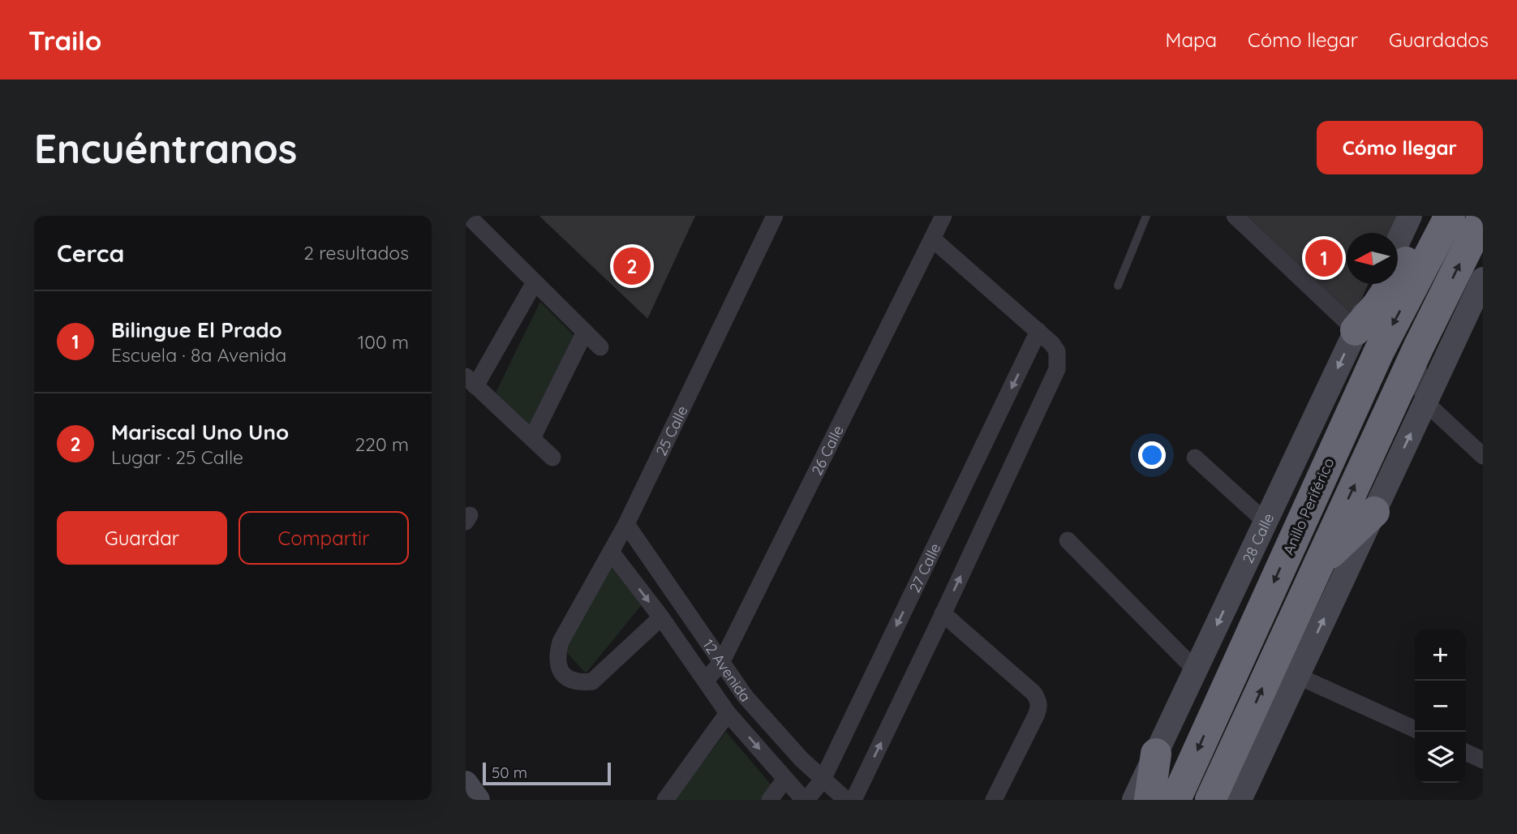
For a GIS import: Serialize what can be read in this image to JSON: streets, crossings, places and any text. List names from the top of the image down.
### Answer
{
  "streets": {
    "highway": ["Anillo Periférico"],
    "street": [
      "25 Calle",
      "26 Calle",
      "28 Calle",
      "27 Calle",
      "12 Avenida"
    ]
  },
  "crossings": [
    ["25 Calle", "12 Avenida"],
    ["26 Calle", "12 Avenida"],
    ["27 Calle", "12 Avenida"]
  ],
  "scale_bar": "50 m",
  "north": "left",
  "page": {
    "header": "Trailo",
    "nav": ["Mapa", "Cómo llegar", "Guardados"],
    "buttons": [
      "Cómo llegar",
      ["Guardar", "Compartir"]
    ],
    "title": "Encuéntranos",
    "heading": ["Cerca", "2 resultados"],
    "pins": ["1", "2"],
    "list": [
      {
        "mark": "1",
        "name": "Bilingue El Prado",
        "note": "Escuela · 8a Avenida",
        "value": "100 m"
      },
      {
        "mark": "2",
        "name": "Mariscal Uno Uno",
        "note": "Lugar · 25 Calle",
        "value": "220 m"
      }
    ],
    "map_buttons": ["+", "−"],
    "scale": "50 m"
  }
}
